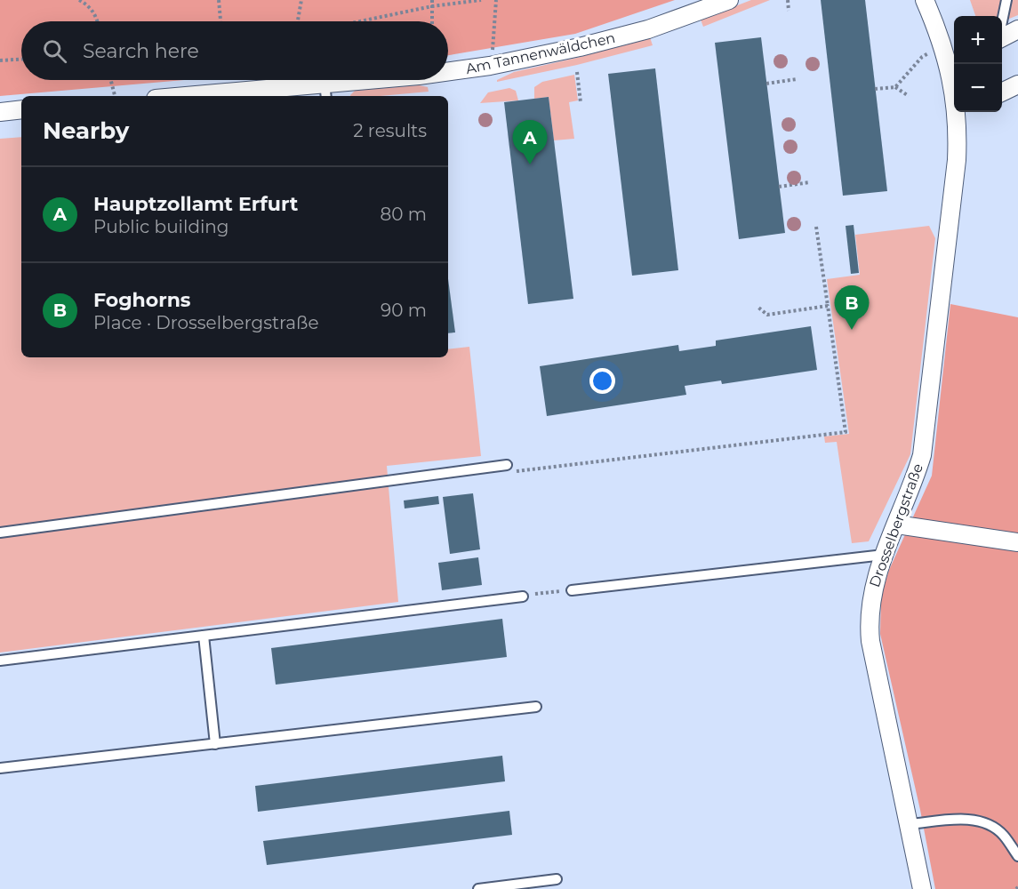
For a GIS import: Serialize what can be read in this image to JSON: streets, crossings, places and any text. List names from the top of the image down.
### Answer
{
  "streets": {
    "street": ["Am Tannenwäldchen", "Drosselbergstraße"]
  },
  "page": {
    "map_buttons": ["+", "−"],
    "search": "Search here",
    "heading": ["Nearby", "2 results"],
    "pins": ["A", "B"],
    "list": [
      {
        "mark": "A",
        "name": "Hauptzollamt Erfurt",
        "note": "Public building",
        "value": "80 m"
      },
      {
        "mark": "B",
        "name": "Foghorns",
        "note": "Place · Drosselbergstraße",
        "value": "90 m"
      }
    ]
  }
}
